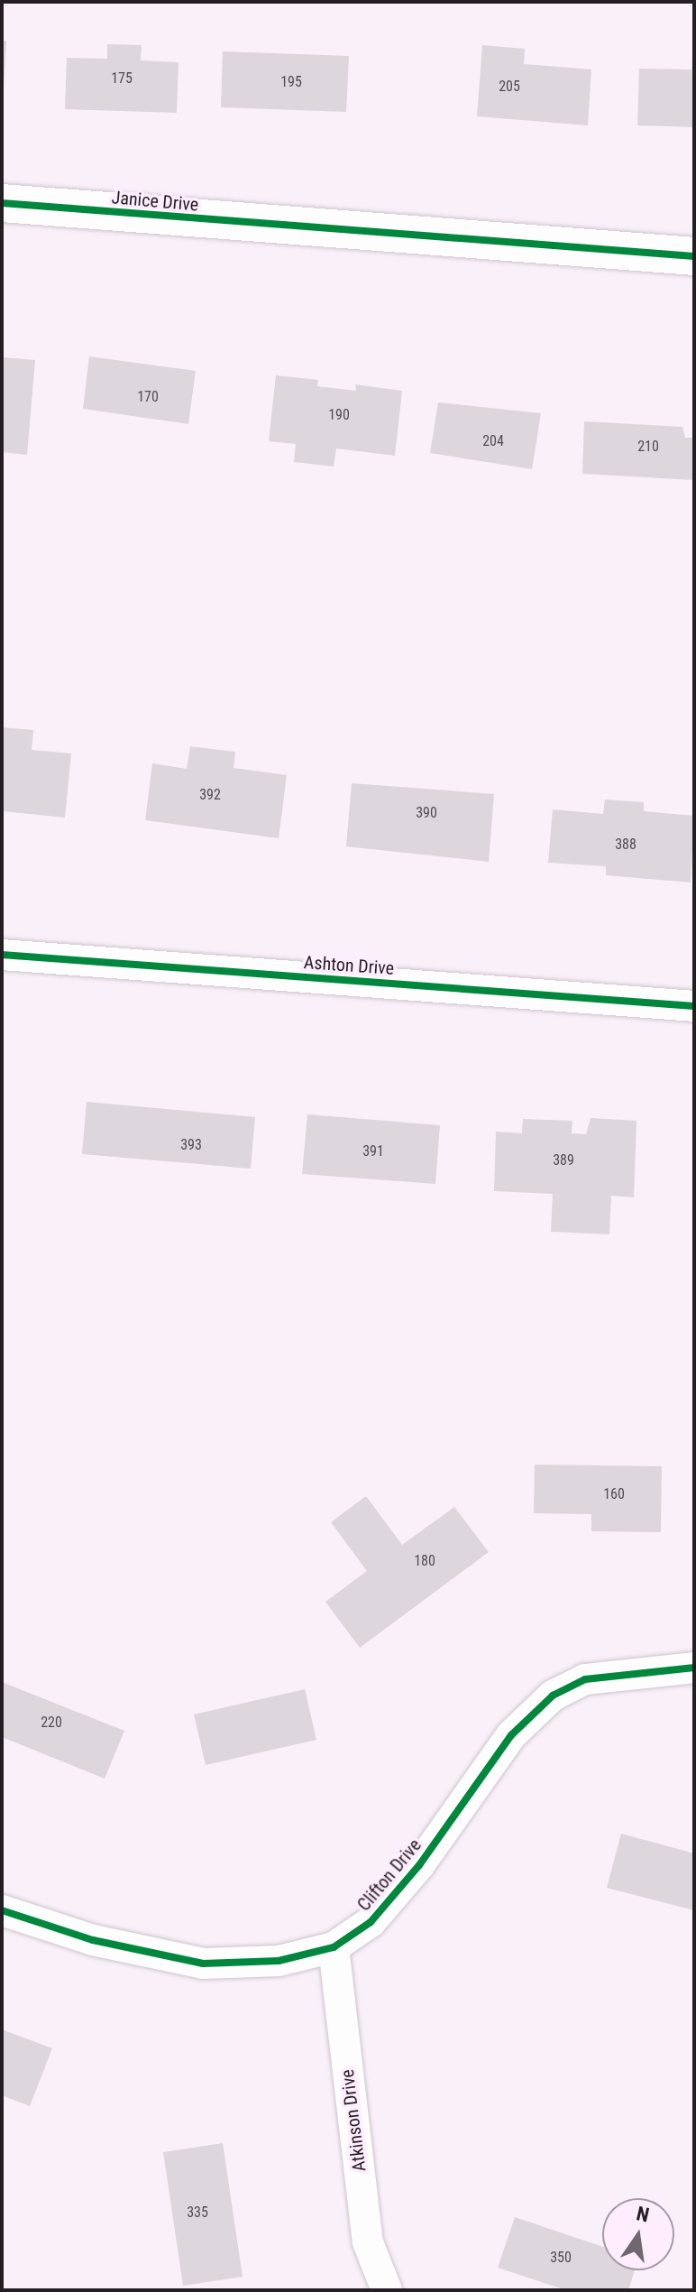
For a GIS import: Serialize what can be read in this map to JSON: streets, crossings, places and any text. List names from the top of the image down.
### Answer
{
  "streets": {
    "street": [
      "Janice Drive",
      "Ashton Drive",
      "Clifton Drive",
      "Atkinson Drive"
    ]
  },
  "crossings": [
    ["Clifton Drive", "Atkinson Drive"]
  ],
  "house_numbers": [
    "175",
    "195",
    "205",
    "170",
    "190",
    "204",
    "210",
    "392",
    "390",
    "388",
    "393",
    "391",
    "389",
    "160",
    "180",
    "220",
    "335",
    "350"
  ],
  "north": "top"
}
